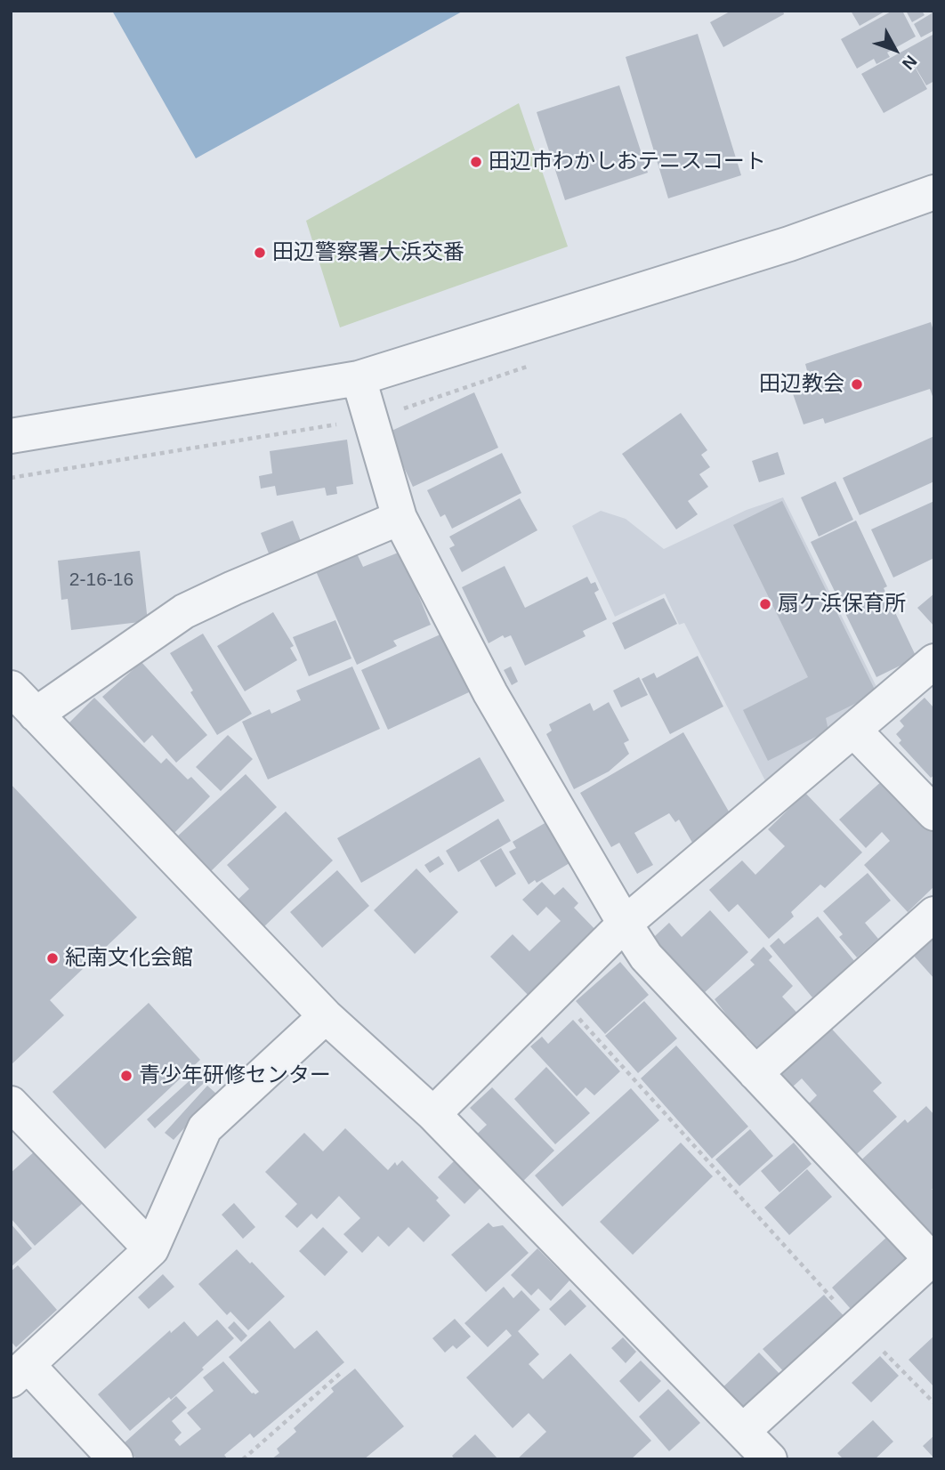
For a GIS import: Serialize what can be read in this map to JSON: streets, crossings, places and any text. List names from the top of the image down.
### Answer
{
  "places": [
    "田辺市わかしおテニスコート",
    "田辺警察署大浜交番",
    "田辺教会",
    "扇ケ浜保育所",
    "紀南文化会館",
    "青少年研修センター"
  ],
  "house_numbers": ["2-16-16"],
  "north": "bottom right"
}
